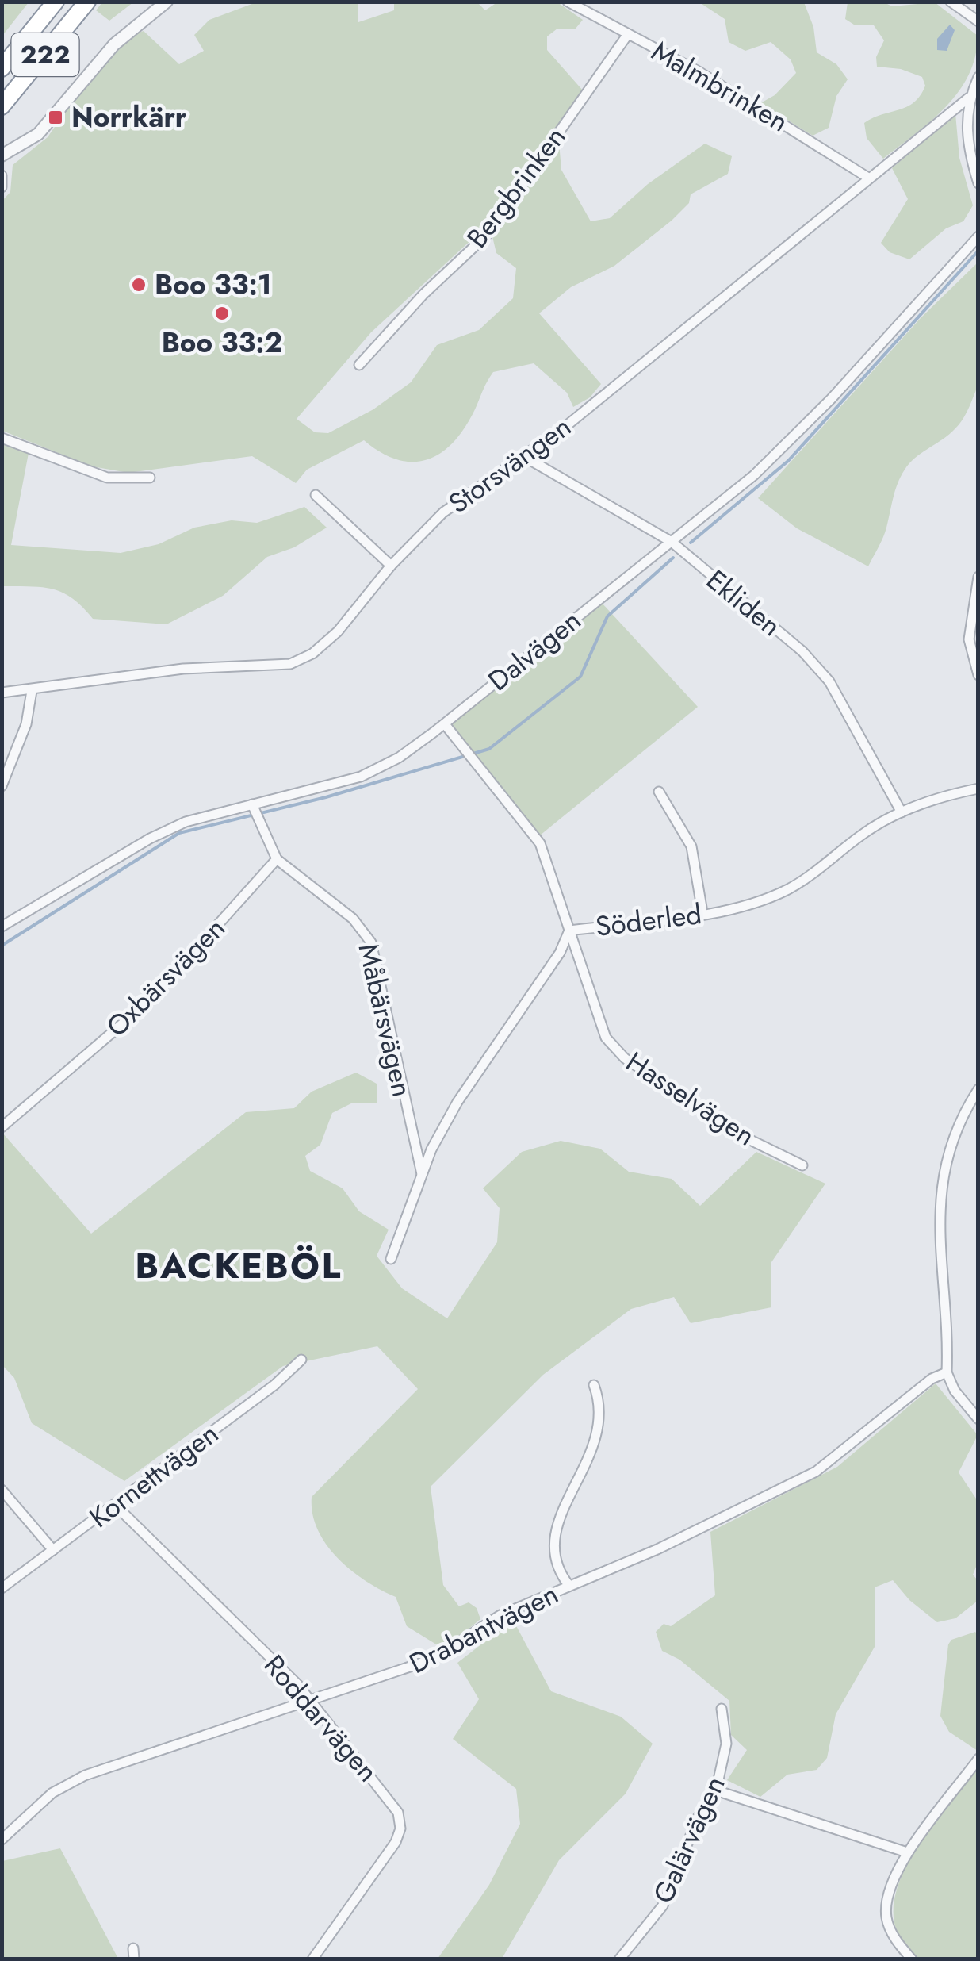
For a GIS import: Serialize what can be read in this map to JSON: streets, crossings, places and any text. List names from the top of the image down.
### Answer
{
  "streets": {
    "highway": ["222"],
    "street": [
      "Malmbrinken",
      "Bergbrinken",
      "Storsvängen",
      "Ekliden",
      "Dalvägen",
      "Söderled",
      "Oxbärsvägen",
      "Måbärsvägen",
      "Hasselvägen",
      "Kornettvägen",
      "Drabantvägen",
      "Roddarvägen",
      "Galärvägen"
    ]
  },
  "crossings": [
    ["Malmbrinken", "Bergbrinken"],
    ["Malmbrinken", "Storsvängen"],
    ["Storsvängen", "Ekliden"],
    ["Ekliden", "Dalvägen"],
    ["Ekliden", "Söderled"],
    ["Dalvägen", "Hasselvägen"],
    ["Söderled", "Måbärsvägen"],
    ["Söderled", "Hasselvägen"],
    ["Oxbärsvägen", "Måbärsvägen"],
    ["Kornettvägen", "Roddarvägen"],
    ["Drabantvägen", "Roddarvägen"]
  ],
  "districts": ["BACKEBÖL"],
  "places": {
    "transit": ["Norrkärr"],
    "other": ["Boo 33:1", "Boo 33:2"]
  }
}
